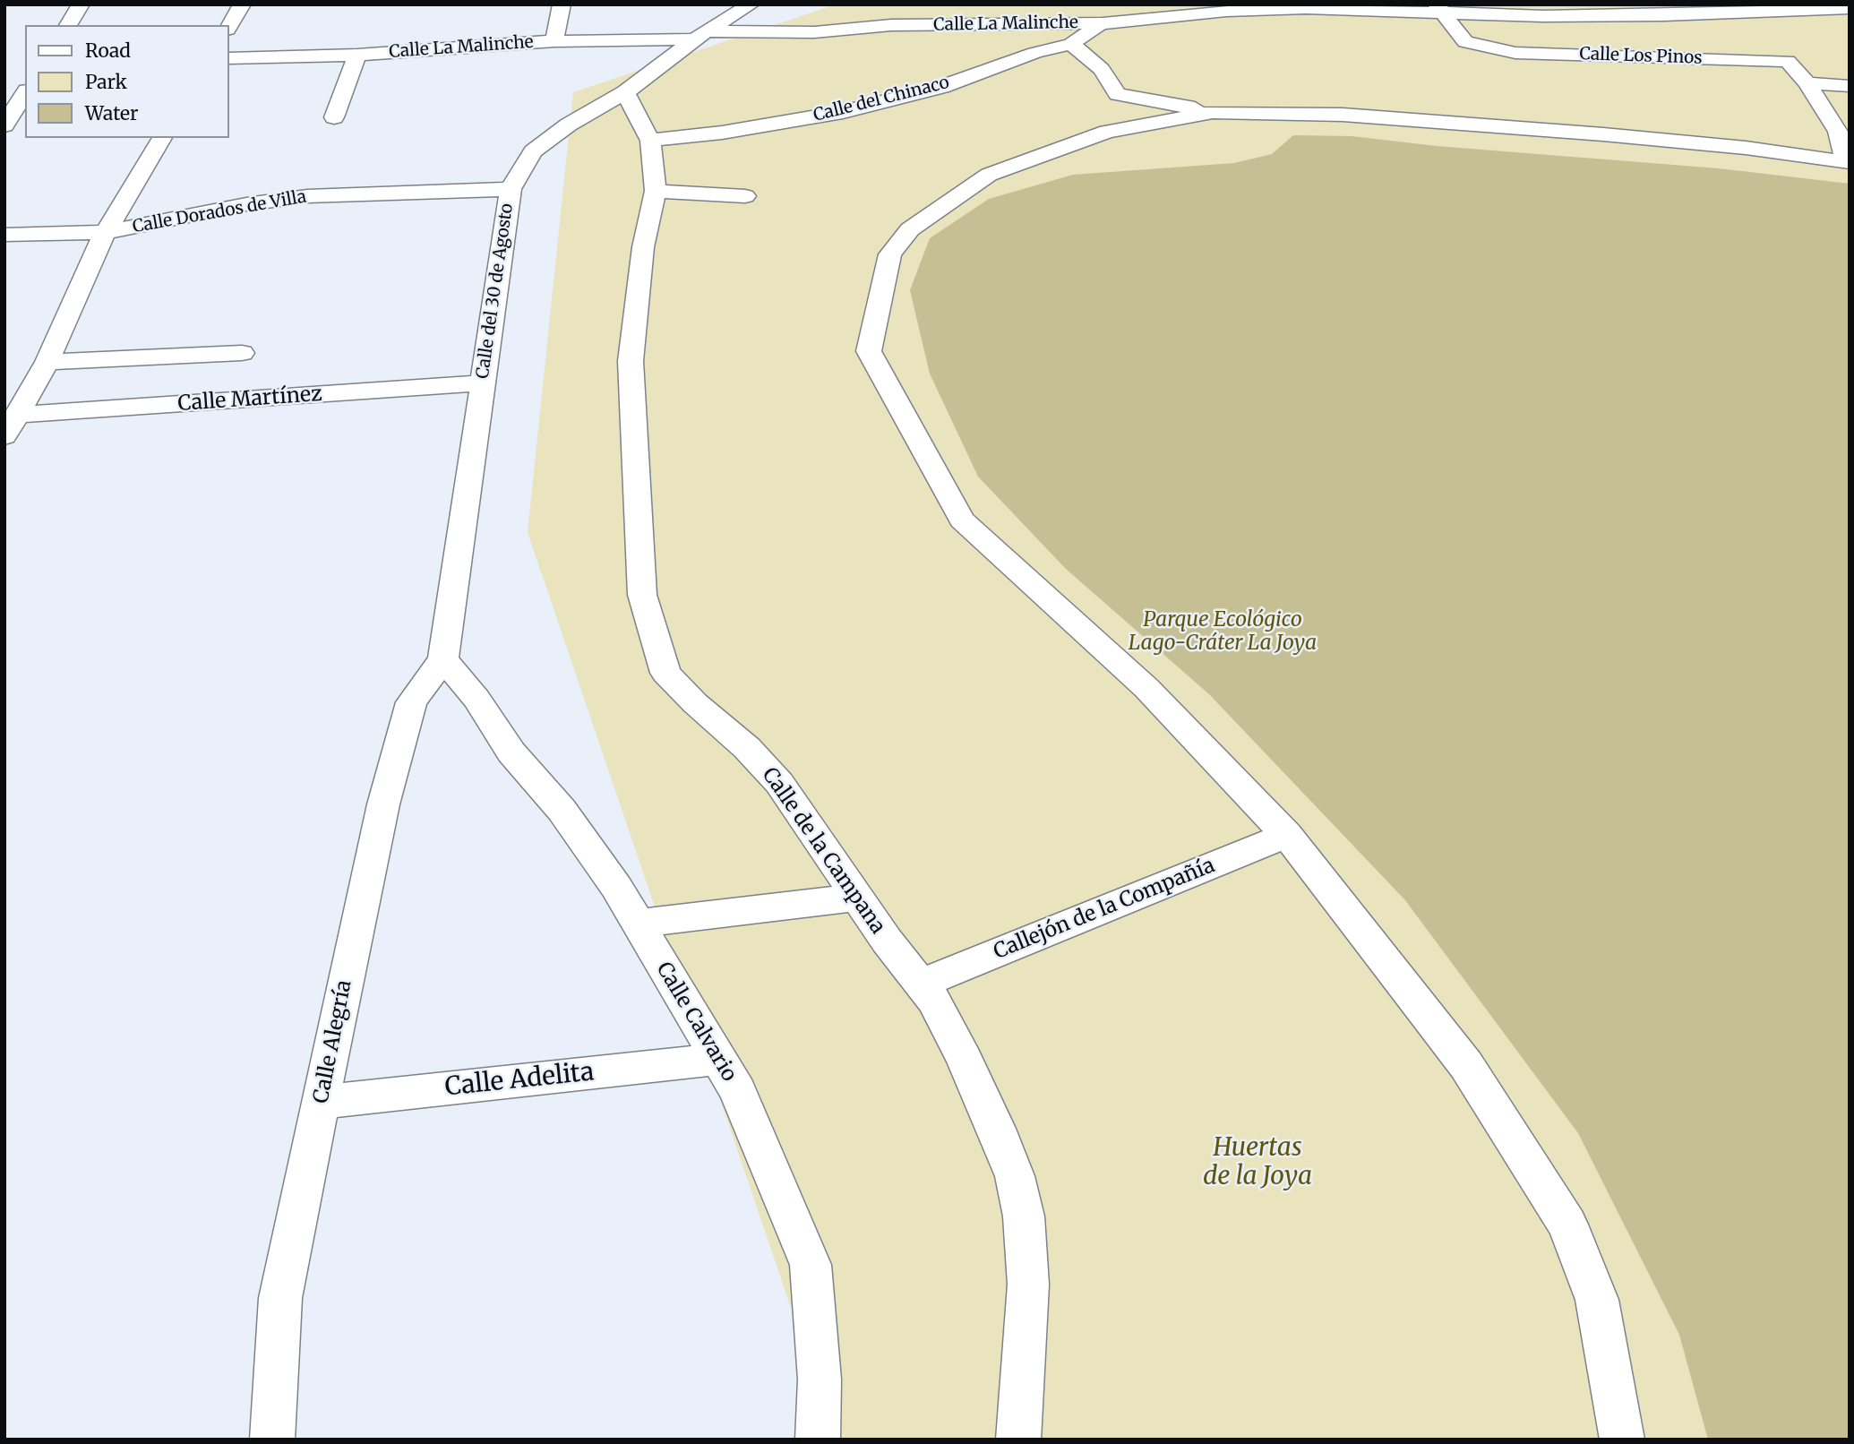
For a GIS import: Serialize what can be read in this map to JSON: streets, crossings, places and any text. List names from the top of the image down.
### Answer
{
  "streets": {
    "street": [
      "Calle La Malinche",
      "Calle Los Pinos",
      "Calle del Chinaco",
      "Calle Dorados de Villa",
      "Calle del 30 de Agosto",
      "Calle Martínez",
      "Calle de la Campana",
      "Callejón de la Compañía",
      "Calle Calvario",
      "Calle Alegría",
      "Calle Adelita"
    ]
  },
  "crossings": [
    ["Calle La Malinche", "Calle Los Pinos"],
    ["Calle La Malinche", "Calle del Chinaco"],
    ["Calle La Malinche", "Calle del 30 de Agosto"],
    ["Calle del Chinaco", "Calle de la Campana"],
    ["Calle Dorados de Villa", "Calle del 30 de Agosto"],
    ["Calle del 30 de Agosto", "Calle Martínez"],
    ["Calle del 30 de Agosto", "Calle de la Campana"],
    ["Calle del 30 de Agosto", "Calle Calvario"],
    ["Calle del 30 de Agosto", "Calle Alegría"],
    ["Calle de la Campana", "Callejón de la Compañía"],
    ["Calle Calvario", "Calle Alegría"],
    ["Calle Calvario", "Calle Adelita"],
    ["Calle Alegría", "Calle Adelita"]
  ],
  "parks": ["Parque Ecológico Lago-Cráter La Joya", "Huertas de la Joya"],
  "legend": ["Road", "Park", "Water"]
}
